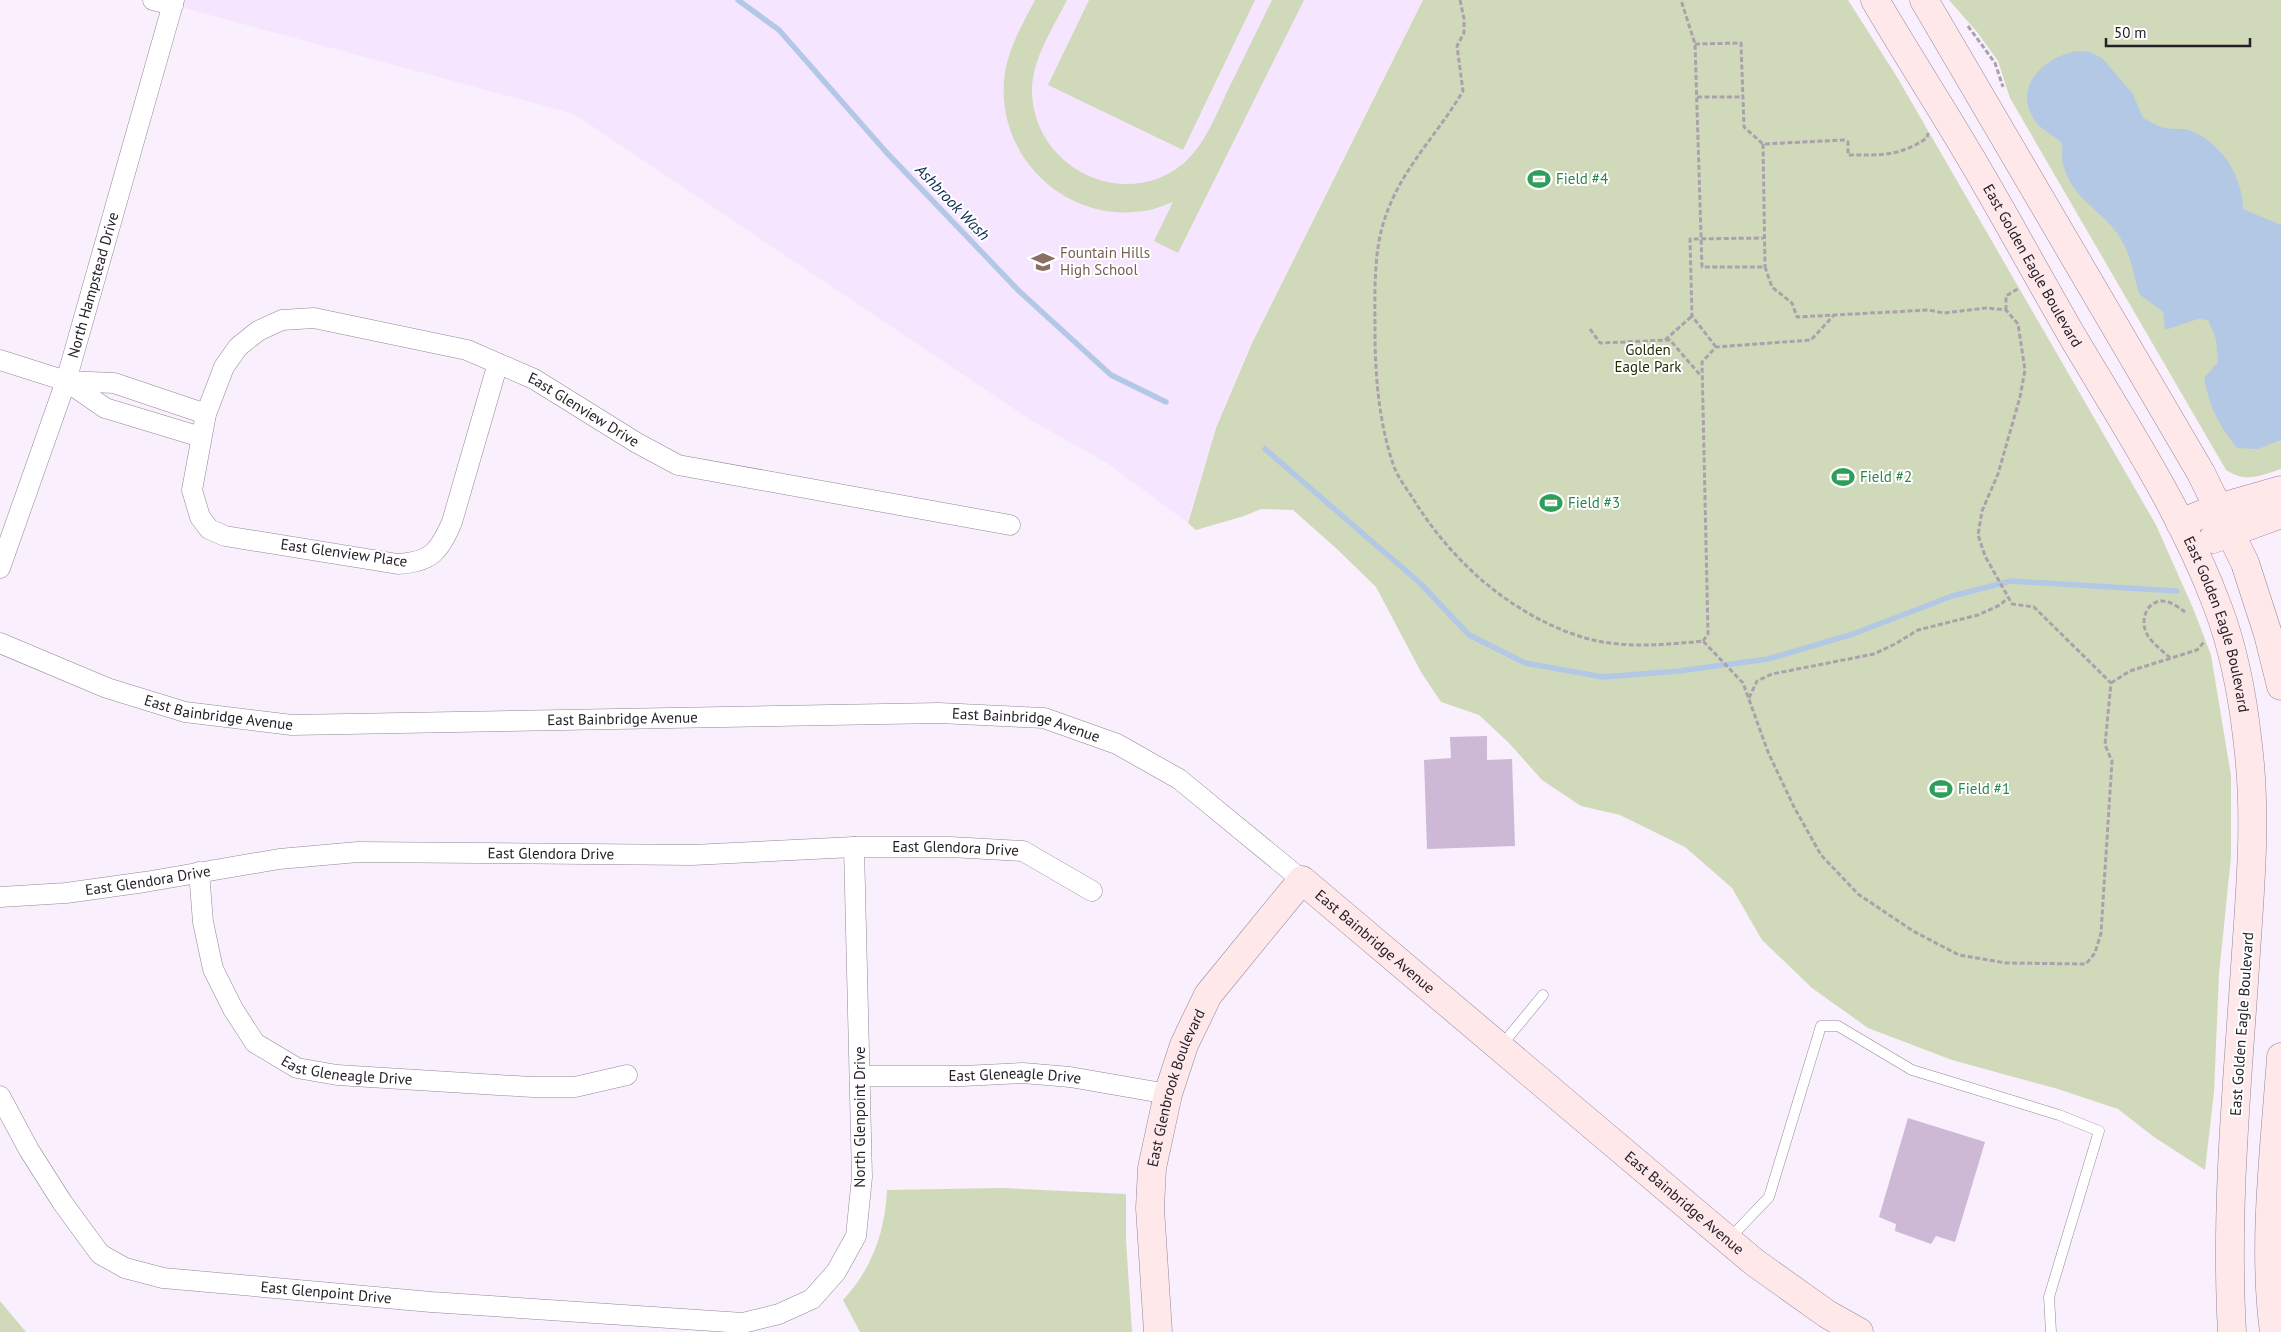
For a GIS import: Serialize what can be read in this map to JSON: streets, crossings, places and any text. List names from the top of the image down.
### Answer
{
  "streets": {
    "street": [
      "East Golden Eagle Boulevard",
      "North Hampstead Drive",
      "East Glenview Drive",
      "East Glenview Place",
      "East Bainbridge Avenue",
      "East Glendora Drive",
      "East Gleneagle Drive",
      "East Glenbrook Boulevard",
      "North Glenpoint Drive",
      "East Glenpoint Drive"
    ]
  },
  "crossings": [
    ["East Glenview Drive", "East Glenview Place"],
    ["East Bainbridge Avenue", "East Glenbrook Boulevard"],
    ["East Glendora Drive", "East Gleneagle Drive"],
    ["East Glendora Drive", "North Glenpoint Drive"],
    ["East Gleneagle Drive", "East Glenbrook Boulevard"],
    ["East Gleneagle Drive", "North Glenpoint Drive"],
    ["North Glenpoint Drive", "East Glenpoint Drive"]
  ],
  "water": ["Ashbrook Wash"],
  "parks": ["Golden Eagle Park"],
  "places": {
    "sports": [
      "Field #4",
      "Field #2",
      "Field #3",
      "Field #1"
    ],
    "school or university": ["Fountain Hills High School"]
  },
  "scale_bar": "50 m"
}
